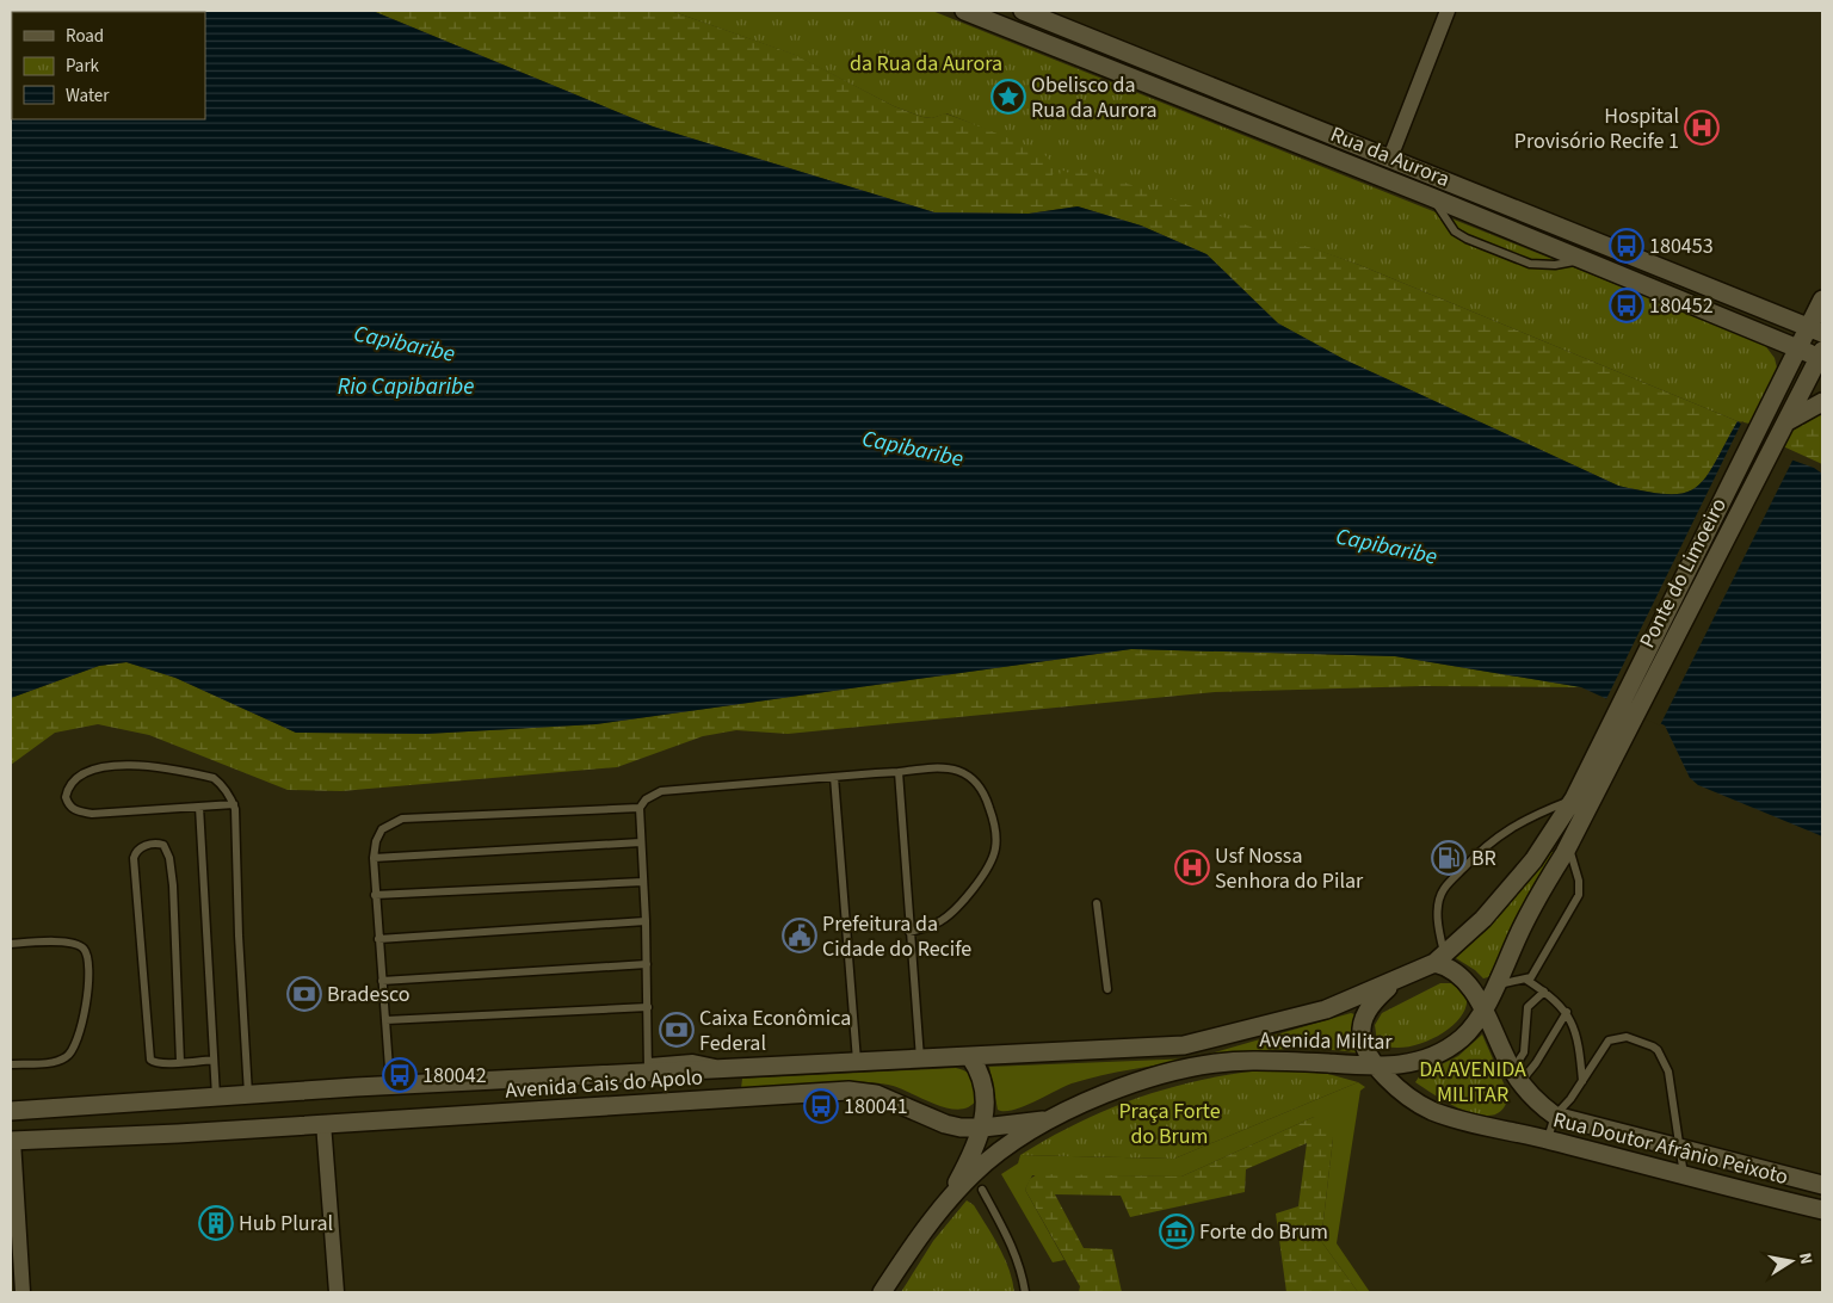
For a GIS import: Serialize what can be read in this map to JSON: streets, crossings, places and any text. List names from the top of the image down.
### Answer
{
  "streets": {
    "main road": [
      "Rua da Aurora",
      "Ponte do Limoeiro",
      "Avenida Militar",
      "Avenida Cais do Apolo",
      "Rua Doutor Afrânio Peixoto"
    ]
  },
  "crossings": [
    ["Rua da Aurora", "Ponte do Limoeiro"],
    ["Ponte do Limoeiro", "Avenida Militar"],
    ["Avenida Militar", "Avenida Cais do Apolo"],
    ["Avenida Militar", "Rua Doutor Afrânio Peixoto"]
  ],
  "water": ["Capibaribe", "Rio Capibaribe"],
  "parks": ["da Rua da Aurora", "DA AVENIDA MILITAR", "Praça Forte do Brum"],
  "places": {
    "place": ["Obelisco da Rua da Aurora"],
    "hospital": ["Hospital Provisório Recife 1", "Usf Nossa Senhora do Pilar"],
    "bus stop": [
      "180453",
      "180452",
      "180042",
      "180041"
    ],
    "fuel station": ["BR"],
    "public building": ["Prefeitura da Cidade do Recife"],
    "bank": ["Bradesco", "Caixa Econômica Federal"],
    "building": ["Hub Plural"],
    "museum": ["Forte do Brum"]
  },
  "legend": ["Road", "Park", "Water"],
  "north": "right"
}
